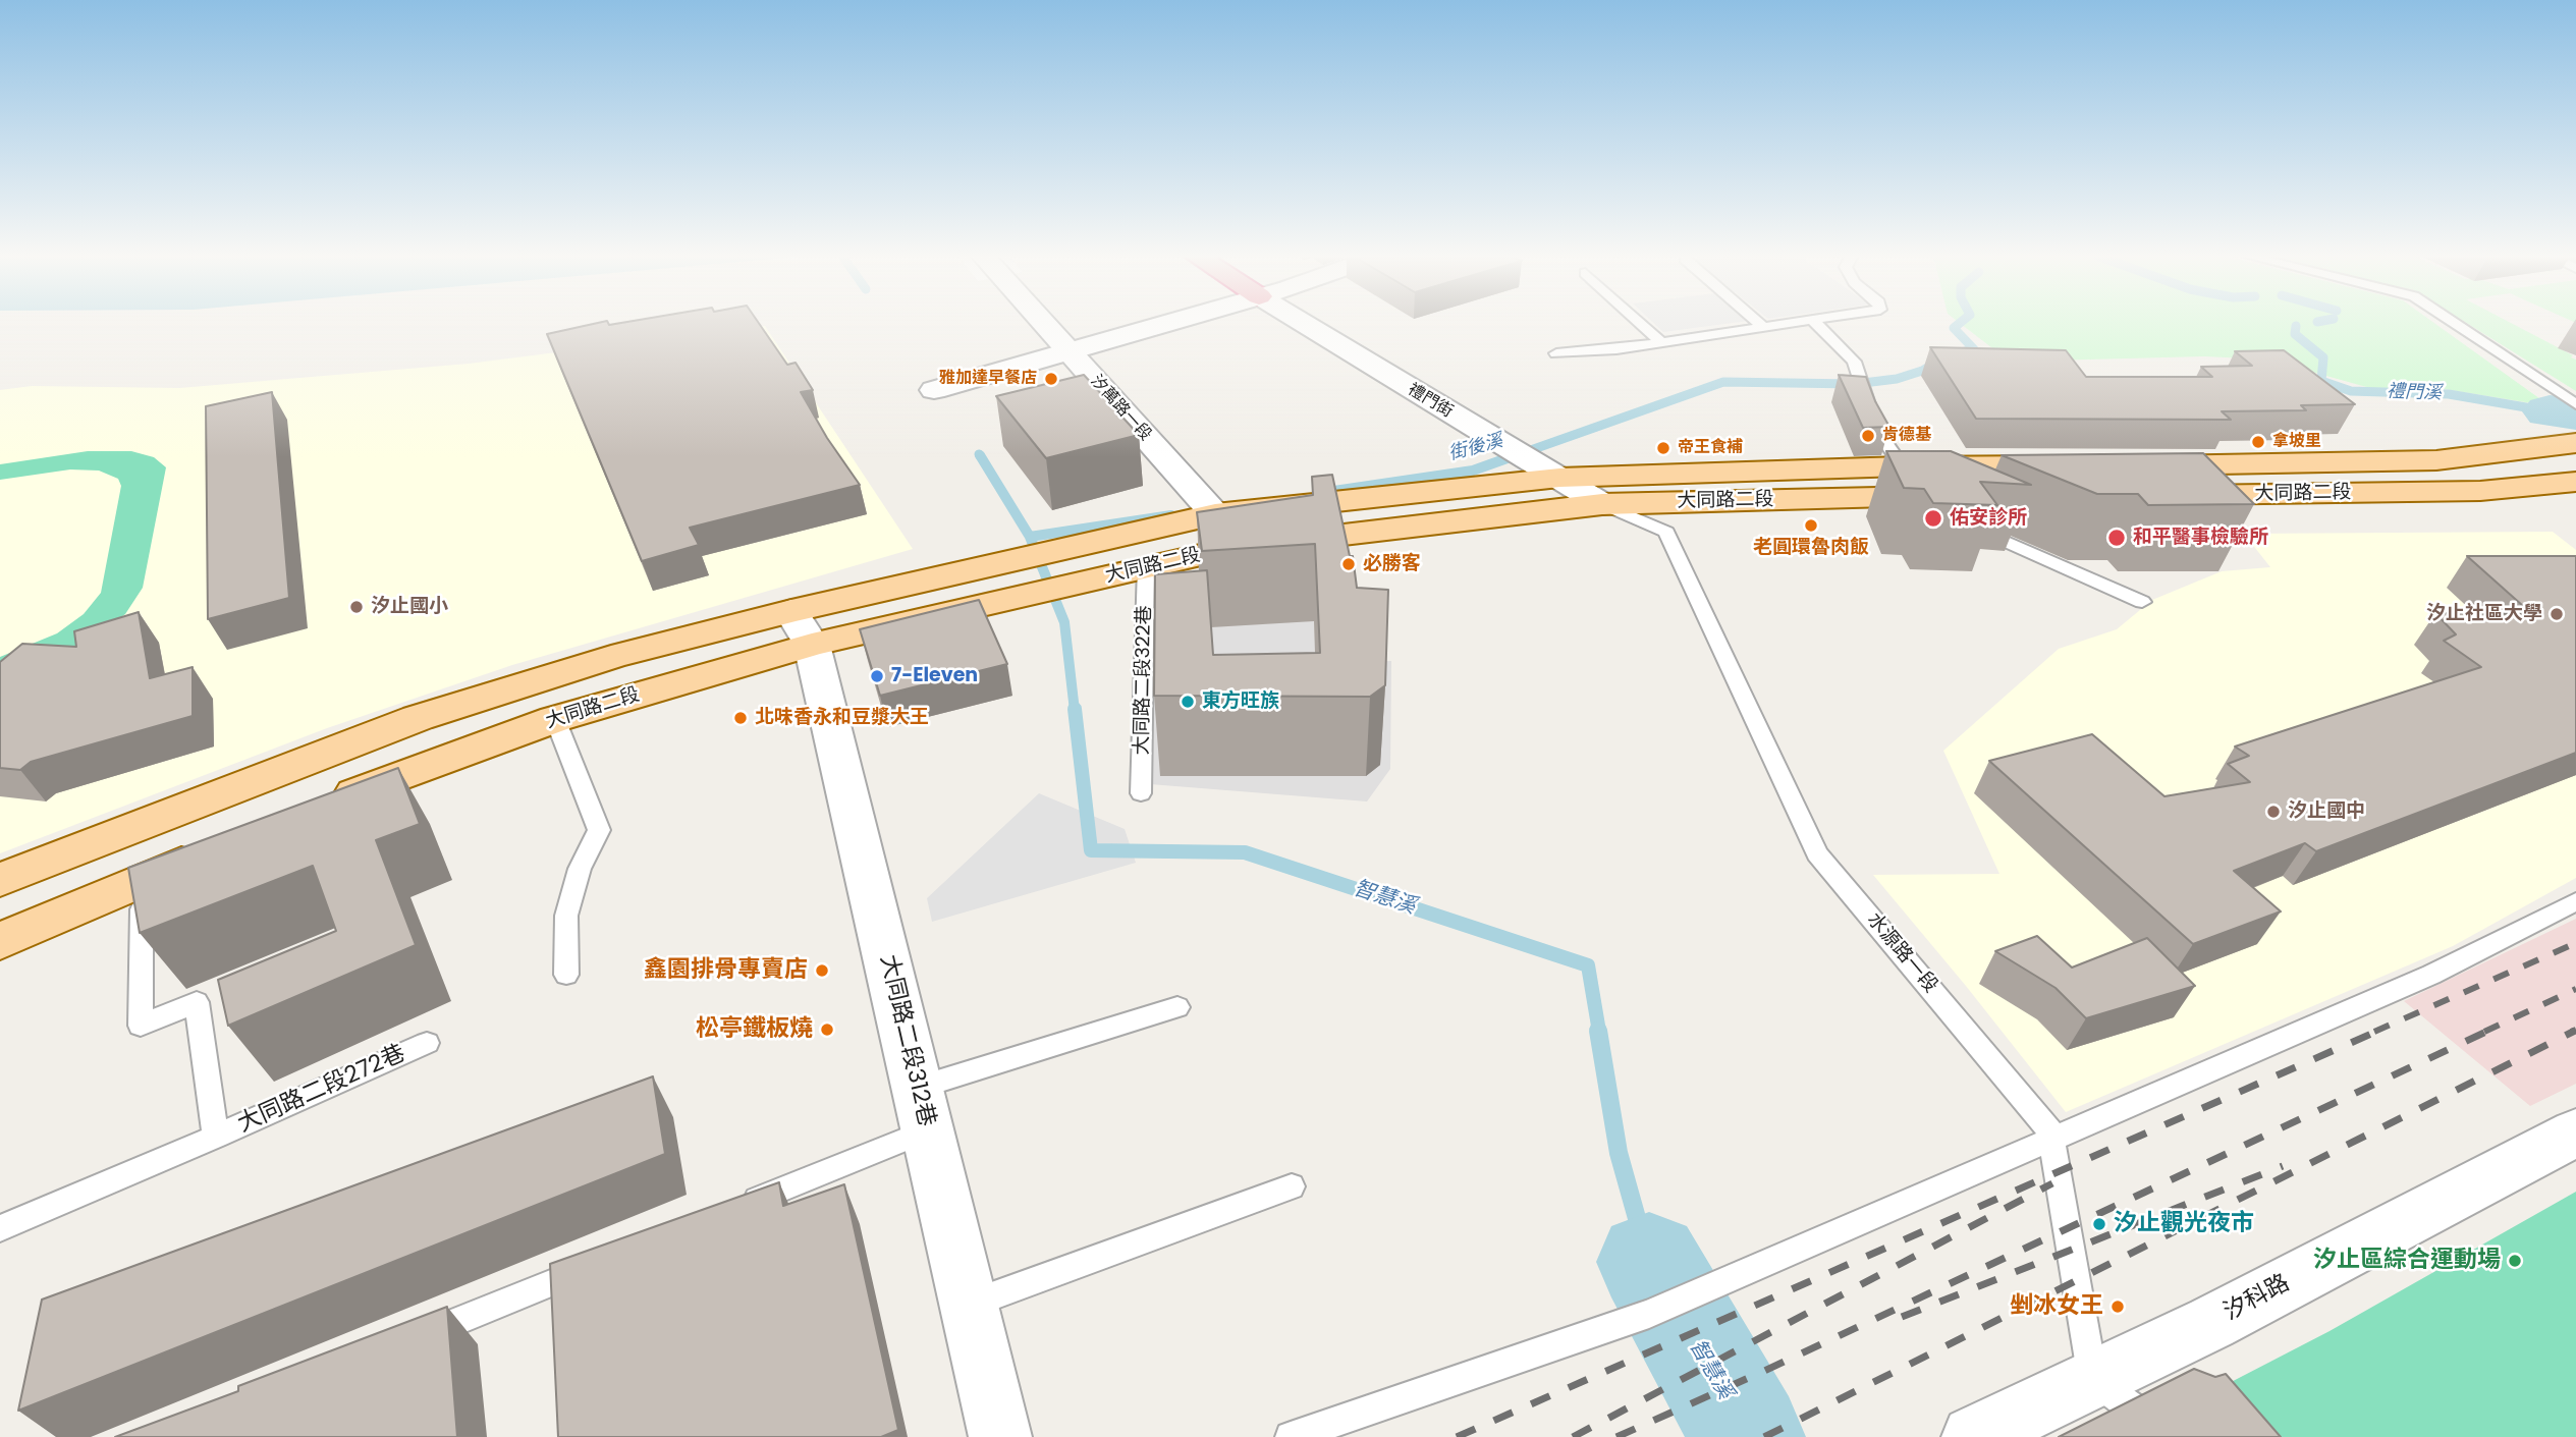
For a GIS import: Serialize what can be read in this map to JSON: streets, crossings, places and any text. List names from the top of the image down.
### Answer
{
  "streets": {
    "main road": ["大同路二段"],
    "street": [
      "禮門街",
      "汐萬路一段",
      "大同路二段312巷",
      "汐科路"
    ],
    "lane": ["大同路二段322巷", "水源路一段", "大同路二段272巷"]
  },
  "crossings": [
    ["禮門街", "大同路二段"],
    ["禮門街", "水源路一段"],
    ["汐萬路一段", "大同路二段"],
    ["大同路二段", "大同路二段322巷"],
    ["大同路二段", "水源路一段"],
    ["大同路二段", "大同路二段312巷"],
    ["水源路一段", "汐科路"]
  ],
  "water": ["禮門溪", "街後溪", "智慧溪"],
  "places": [
    "雅加達早餐店",
    "肯德基",
    "拿坡里",
    "帝王食補",
    "佑安診所",
    "老圓環魯肉飯",
    "和平醫事檢驗所",
    "必勝客",
    "汐止國小",
    "汐止社區大學",
    "7-Eleven",
    "東方旺族",
    "北味香永和豆漿大王",
    "汐止國中",
    "鑫園排骨專賣店",
    "松亭鐵板燒",
    "汐止觀光夜市",
    "汐止區綜合運動場",
    "剉冰女王"
  ]
}
